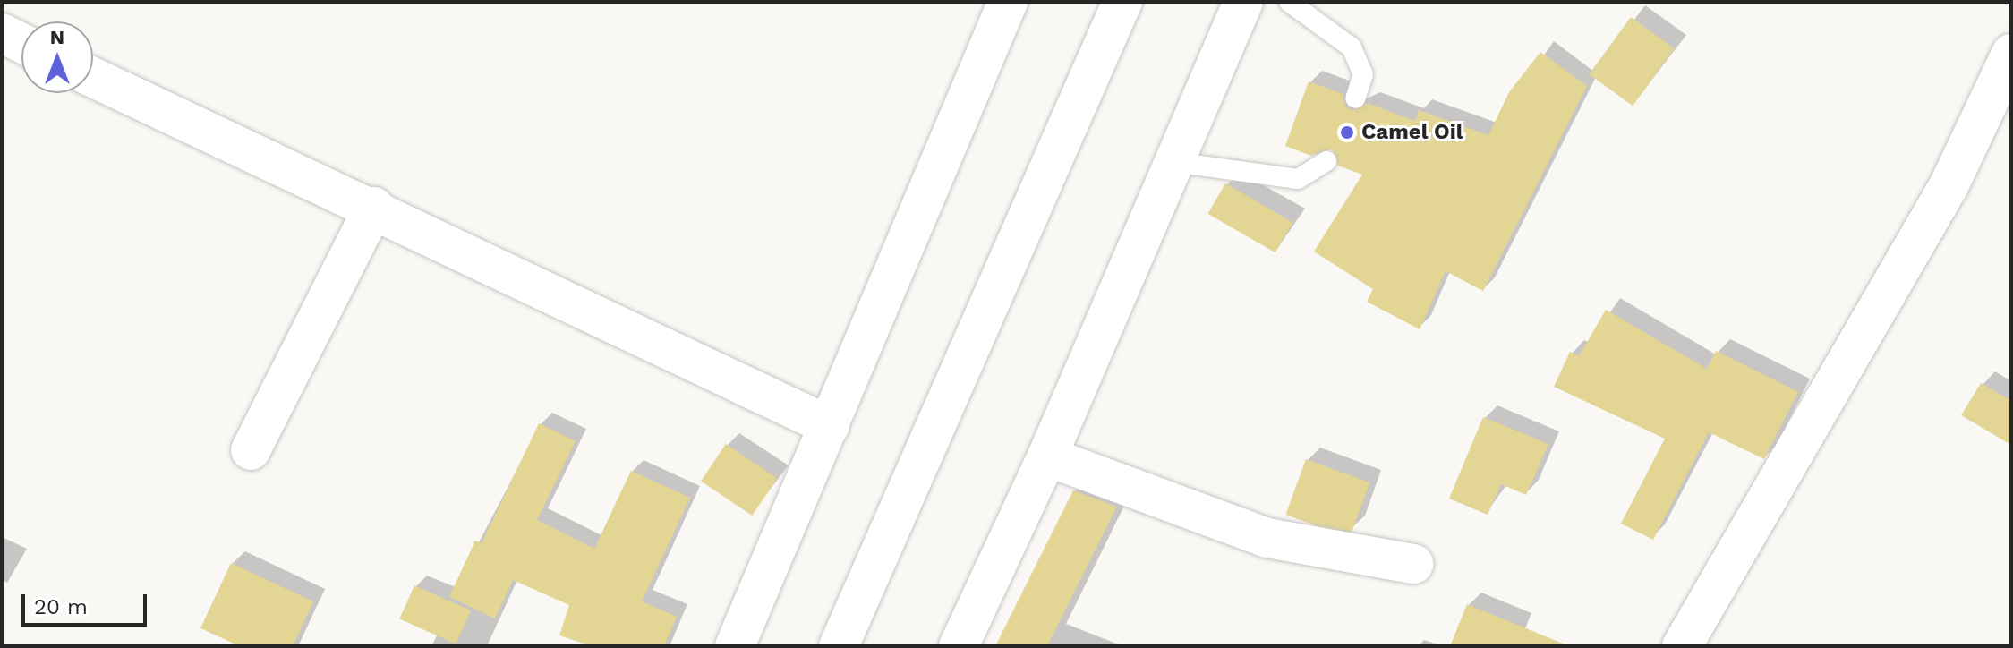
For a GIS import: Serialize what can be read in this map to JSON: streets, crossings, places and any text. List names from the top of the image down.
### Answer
{
  "places": ["Camel Oil"],
  "scale_bar": "20 m",
  "north": "top"
}
